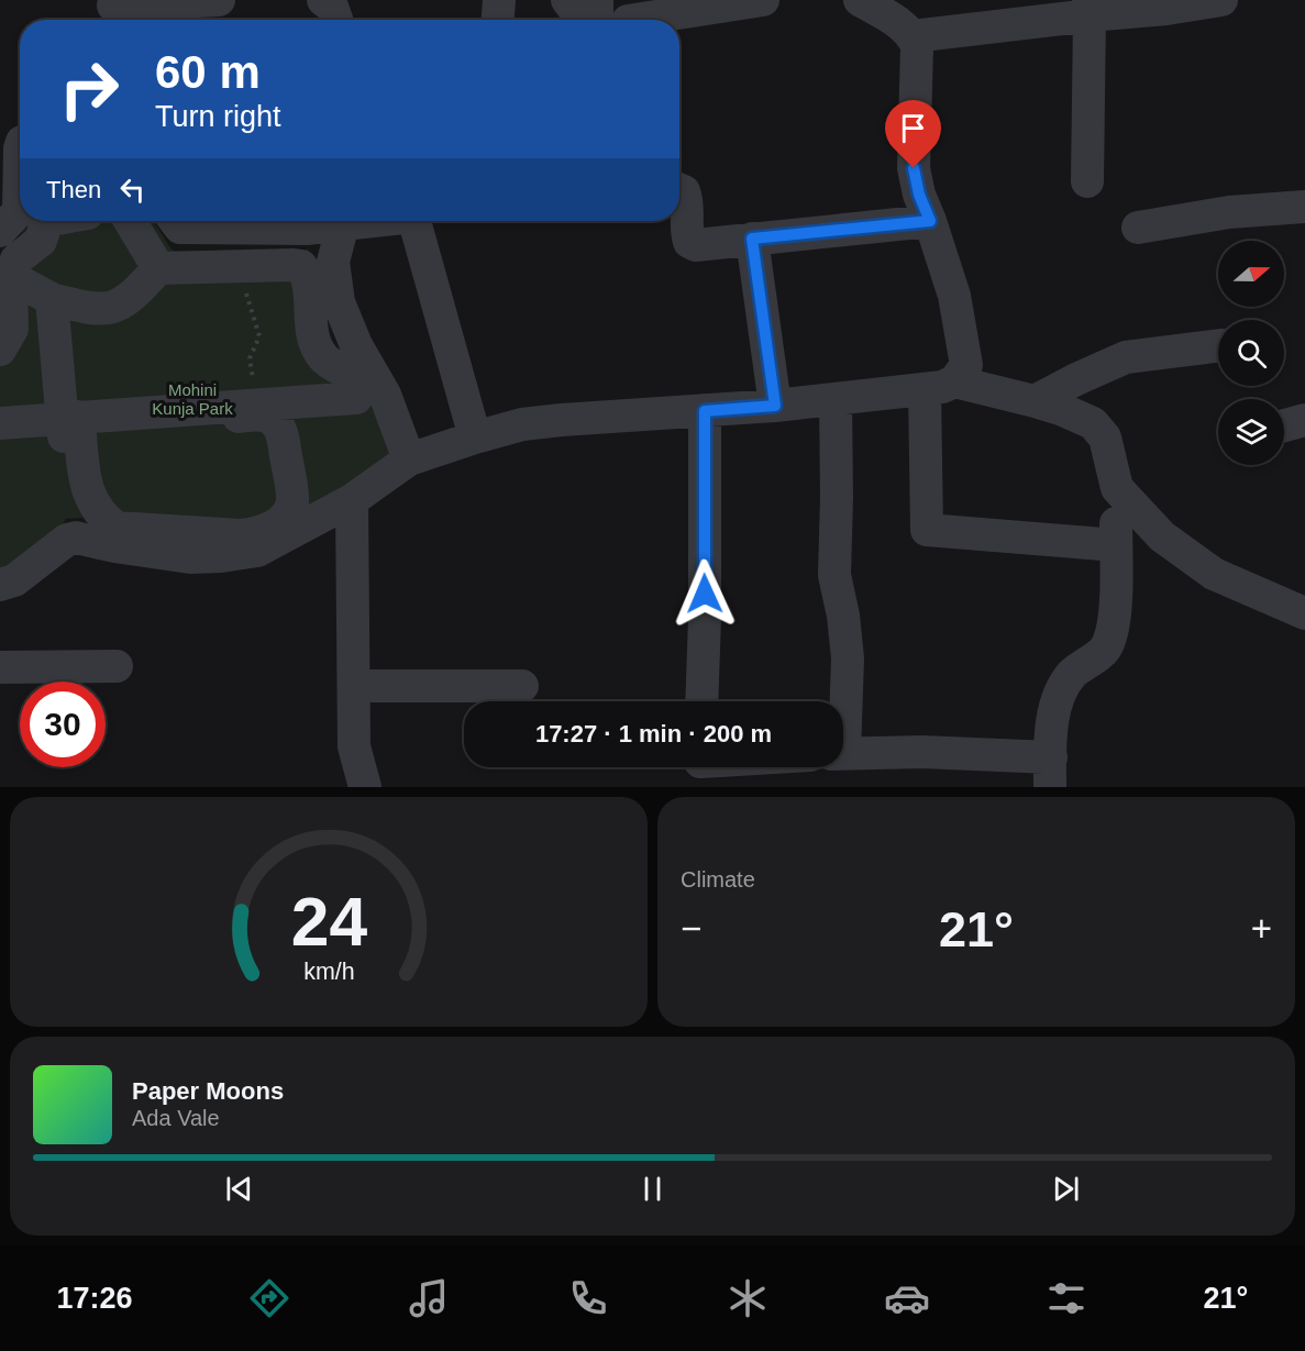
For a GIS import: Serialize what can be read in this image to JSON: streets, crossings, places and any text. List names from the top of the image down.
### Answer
{
  "parks": ["Mohini Kunja Park"],
  "north": "right",
  "page": {
    "turn": ["60 m", "Turn right"],
    "then": "Then",
    "limit": "30",
    "trip": "17:27 · 1 min · 200 m",
    "tile": "Climate",
    "heat": ["−", "21°", "+"],
    "song": ["Paper Moons", "Ada Vale"],
    "tabs": ["17:26", "21°"],
    "gauge": ["24", "km/h"]
  }
}
